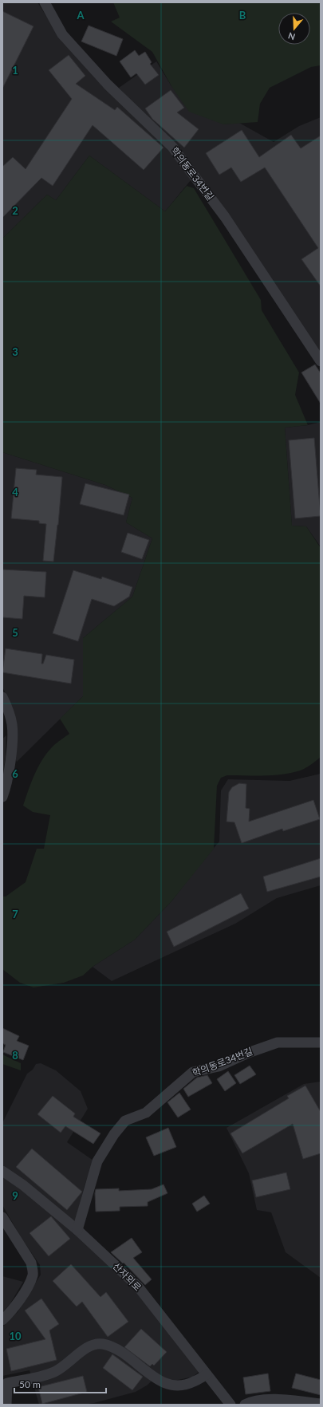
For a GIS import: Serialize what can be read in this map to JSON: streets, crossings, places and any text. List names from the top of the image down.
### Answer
{
  "streets": {
    "street": ["학의동로34번길", "산자뫼로"]
  },
  "crossings": [
    ["학의동로34번길", "산자뫼로"]
  ],
  "scale_bar": "50 m",
  "north": "bottom",
  "grid": {
    "columns": ["A", "B"],
    "rows": [
      "1",
      "2",
      "3",
      "4",
      "5",
      "6",
      "7",
      "8",
      "9",
      "10"
    ]
  }
}
